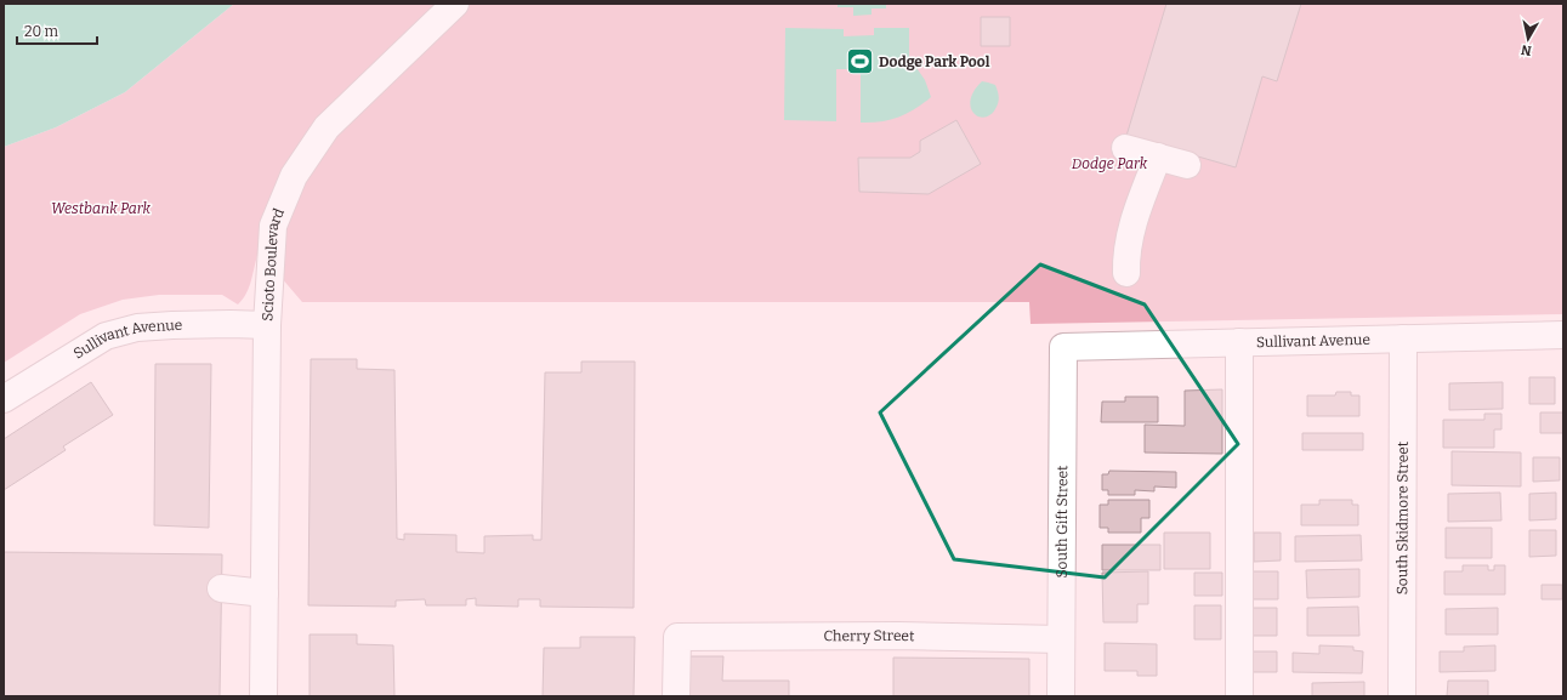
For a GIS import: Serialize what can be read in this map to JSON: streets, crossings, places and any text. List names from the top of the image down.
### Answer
{
  "streets": {
    "street": [
      "Scioto Boulevard",
      "Sullivant Avenue",
      "South Skidmore Street",
      "South Gift Street",
      "Cherry Street"
    ]
  },
  "crossings": [
    ["Scioto Boulevard", "Sullivant Avenue"],
    ["Sullivant Avenue", "South Skidmore Street"],
    ["Sullivant Avenue", "South Gift Street"],
    ["South Gift Street", "Cherry Street"]
  ],
  "parks": ["Dodge Park", "Westbank Park"],
  "places": {
    "sports": ["Dodge Park Pool"]
  },
  "scale_bar": "20 m",
  "north": "bottom"
}
